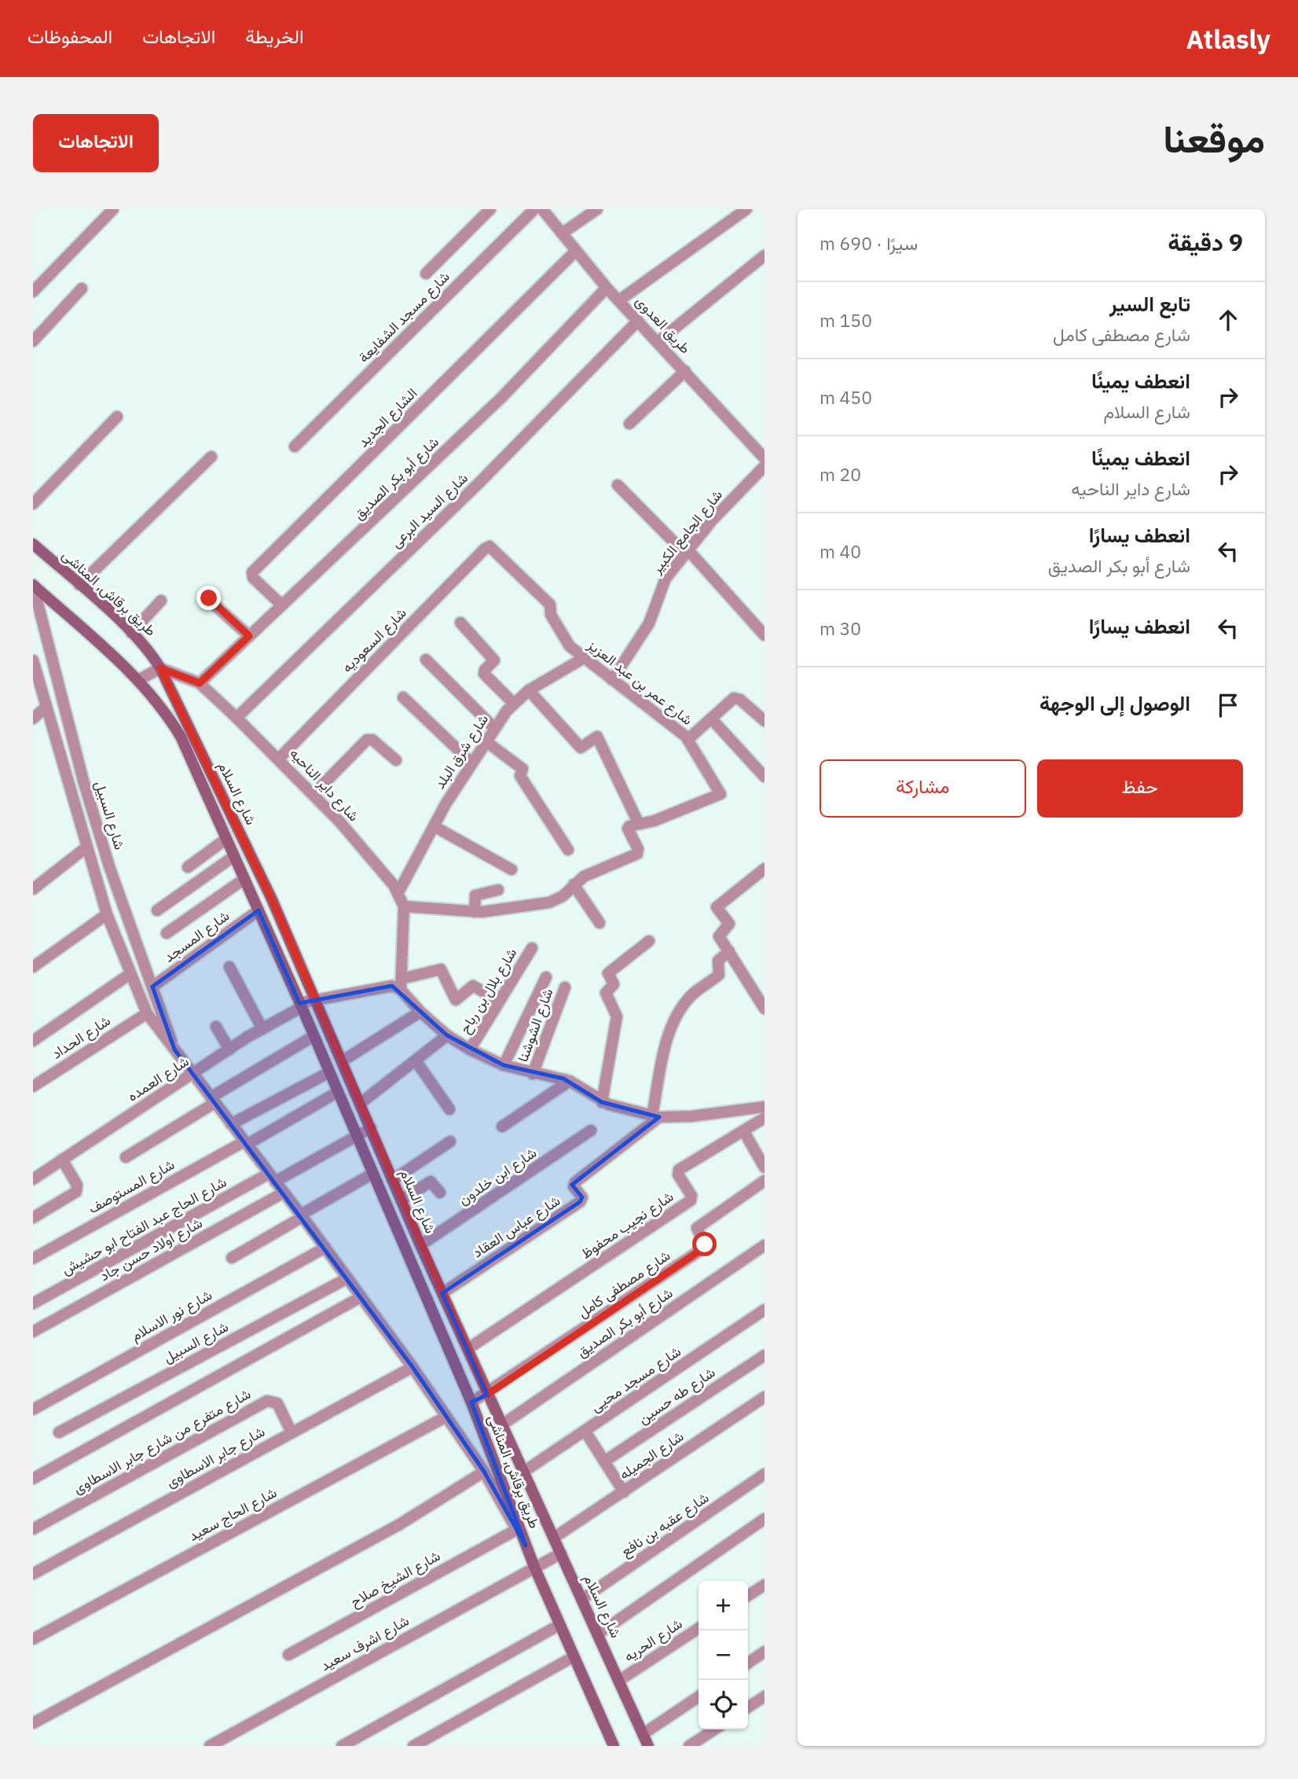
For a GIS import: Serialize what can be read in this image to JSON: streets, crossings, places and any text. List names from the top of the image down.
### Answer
{
  "streets": {
    "street": [
      "شارع مسجد الشفايعة",
      "طريق العدوى",
      "الشارع الجديد",
      "شارع أبو بكر الصديق",
      "شارع السيد البرعى",
      "شارع الجامع الكبير",
      "طريق برقاش, المناشى",
      "شارع السعوديه",
      "شارع عمر بن عبد العزيز",
      "شارع شرق البلد",
      "شارع داير الناحيه",
      "شارع السلام",
      "شارع السبيل",
      "شارع المسجد",
      "شارع بلال بن رباح",
      "شارع الشوشنا",
      "شارع الحداد",
      "شارع العمده",
      "شارع ابن خلدون",
      "شارع المستوصف",
      "شارع نجيب محفوظ",
      "شارع الحاج عبد الفتاح ابو حشيش",
      "شارع عباس العقاد",
      "شارع اولاد حسن جاد",
      "شارع مصطفى كامل",
      "شارع نور الاسلام",
      "شارع مسجد محيى",
      "شارع طه حسين",
      "شارع متفرع من شارع جابر الاسطاوى",
      "شارع الجميله",
      "شارع جابر الاسطاوى",
      "شارع الحاج سعيد",
      "شارع عقبه بن نافع",
      "شارع الشيخ صلاح",
      "شارع الحريه",
      "شارع اشرف سعيد"
    ]
  },
  "crossings": [
    ["طريق العدوى", "الشارع الجديد"],
    ["طريق العدوى", "شارع أبو بكر الصديق"],
    ["طريق العدوى", "شارع السيد البرعى"],
    ["الشارع الجديد", "شارع أبو بكر الصديق"],
    ["شارع أبو بكر الصديق", "شارع داير الناحيه"],
    ["شارع أبو بكر الصديق", "شارع السلام"],
    ["شارع السيد البرعى", "شارع داير الناحيه"],
    ["شارع الجامع الكبير", "شارع عمر بن عبد العزيز"],
    ["طريق برقاش, المناشى", "شارع داير الناحيه"],
    ["طريق برقاش, المناشى", "شارع السلام"],
    ["طريق برقاش, المناشى", "شارع السبيل"],
    ["طريق برقاش, المناشى", "شارع المسجد"],
    ["طريق برقاش, المناشى", "شارع العمده"],
    ["طريق برقاش, المناشى", "شارع المستوصف"],
    ["طريق برقاش, المناشى", "شارع الحاج عبد الفتاح ابو حشيش"],
    ["طريق برقاش, المناشى", "شارع مصطفى كامل"],
    ["طريق برقاش, المناشى", "شارع اشرف سعيد"],
    ["شارع السعوديه", "شارع عمر بن عبد العزيز"],
    ["شارع السعوديه", "شارع داير الناحيه"],
    ["شارع عمر بن عبد العزيز", "شارع شرق البلد"],
    ["شارع شرق البلد", "شارع داير الناحيه"],
    ["شارع داير الناحيه", "شارع السلام"],
    ["شارع داير الناحيه", "شارع العمده"],
    ["شارع السلام", "شارع العمده"],
    ["شارع السلام", "شارع ابن خلدون"],
    ["شارع السلام", "شارع نجيب محفوظ"],
    ["شارع السلام", "شارع الحاج عبد الفتاح ابو حشيش"],
    ["شارع السلام", "شارع عباس العقاد"],
    ["شارع السلام", "شارع مصطفى كامل"],
    ["شارع السلام", "شارع مسجد محيى"],
    ["شارع السلام", "شارع الجميله"],
    ["شارع السلام", "شارع عقبه بن نافع"],
    ["شارع السلام", "شارع الحريه"],
    ["شارع السلام", "شارع اشرف سعيد"],
    ["شارع السبيل", "شارع المسجد"],
    ["شارع السبيل", "شارع الحداد"],
    ["شارع السبيل", "شارع العمده"],
    ["شارع السبيل", "شارع المستوصف"],
    ["شارع السبيل", "شارع الحاج عبد الفتاح ابو حشيش"],
    ["شارع السبيل", "شارع اولاد حسن جاد"],
    ["شارع السبيل", "شارع نور الاسلام"],
    ["شارع السبيل", "شارع جابر الاسطاوى"],
    ["شارع السبيل", "شارع الحاج سعيد"],
    ["شارع السبيل", "شارع الشيخ صلاح"],
    ["شارع بلال بن رباح", "شارع العمده"],
    ["شارع متفرع من شارع جابر الاسطاوى", "شارع جابر الاسطاوى"]
  ],
  "page": {
    "header": "Atlasly",
    "nav": ["الخريطة", "الاتجاهات", "المحفوظات"],
    "title": "موقعنا",
    "buttons": [
      "الاتجاهات",
      ["حفظ", "مشاركة"]
    ],
    "heading": ["9 دقيقة", "سيرًا · 690 m"],
    "list": [
      ["تابع السير", "شارع مصطفى كامل", "150 m"],
      ["انعطف يمينًا", "شارع السلام", "450 m"],
      ["انعطف يمينًا", "شارع داير الناحيه", "20 m"],
      ["انعطف يسارًا", "شارع أبو بكر الصديق", "40 m"],
      ["انعطف يسارًا", "30 m"],
      "الوصول إلى الوجهة"
    ],
    "map_buttons": ["+", "−"]
  }
}
